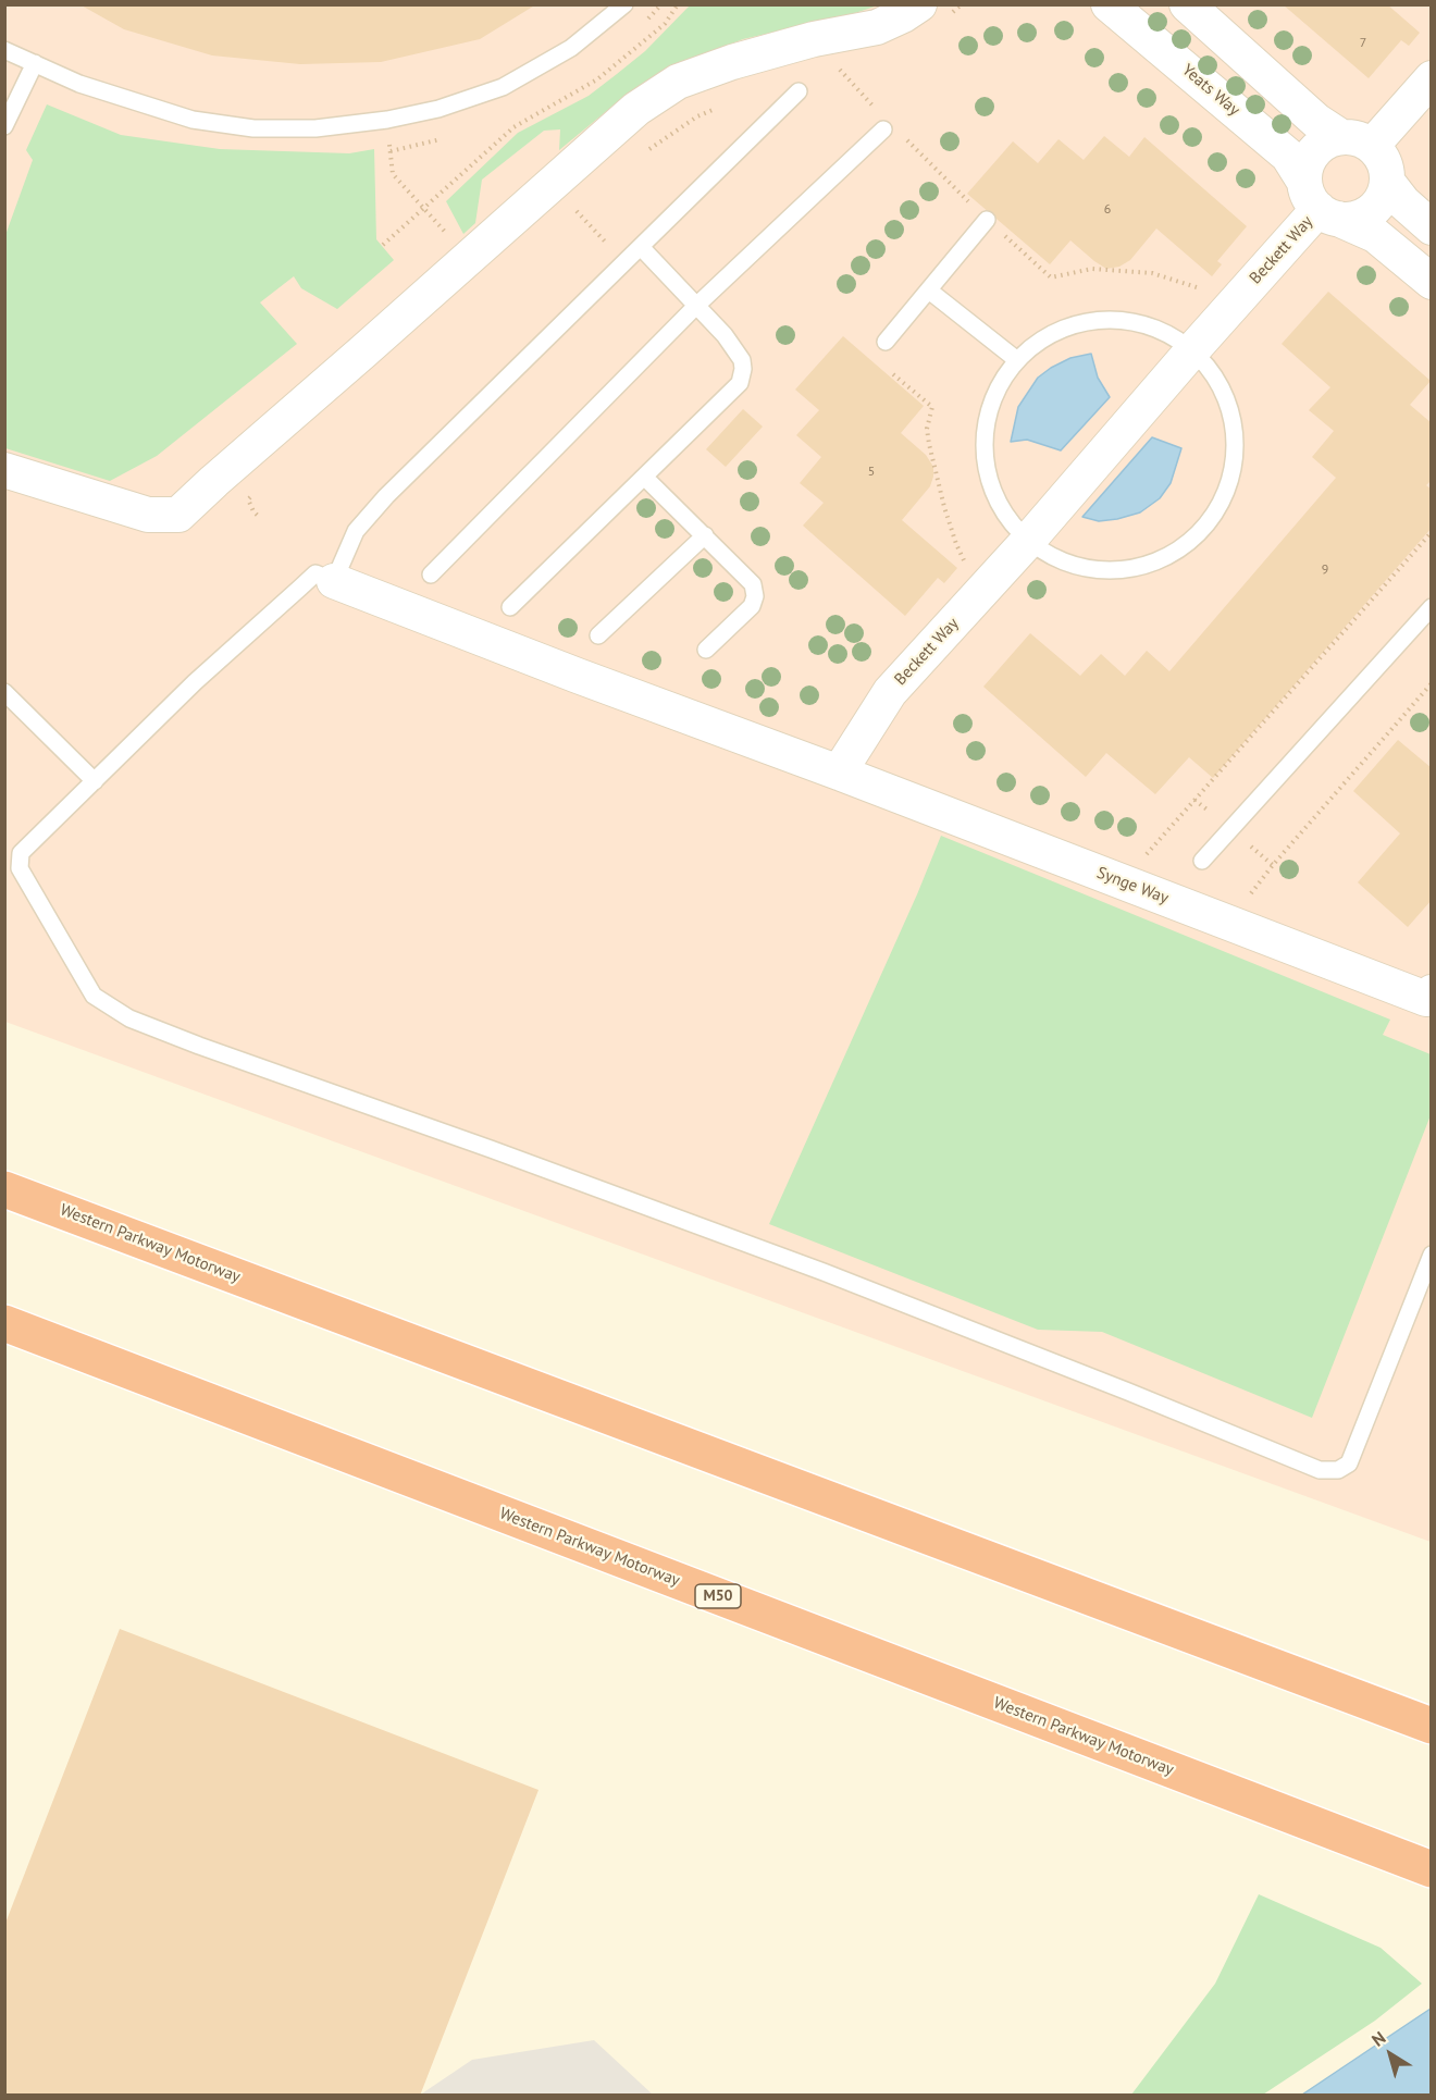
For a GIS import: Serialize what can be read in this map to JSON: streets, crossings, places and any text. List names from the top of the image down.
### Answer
{
  "streets": {
    "highway": ["Western Parkway Motorway", "M50"],
    "street": ["Yeats Way", "Beckett Way", "Synge Way"]
  },
  "crossings": [
    ["Yeats Way", "Beckett Way"],
    ["Beckett Way", "Synge Way"]
  ],
  "house_numbers": [
    "7",
    "6",
    "5",
    "9"
  ],
  "north": "top left"
}
